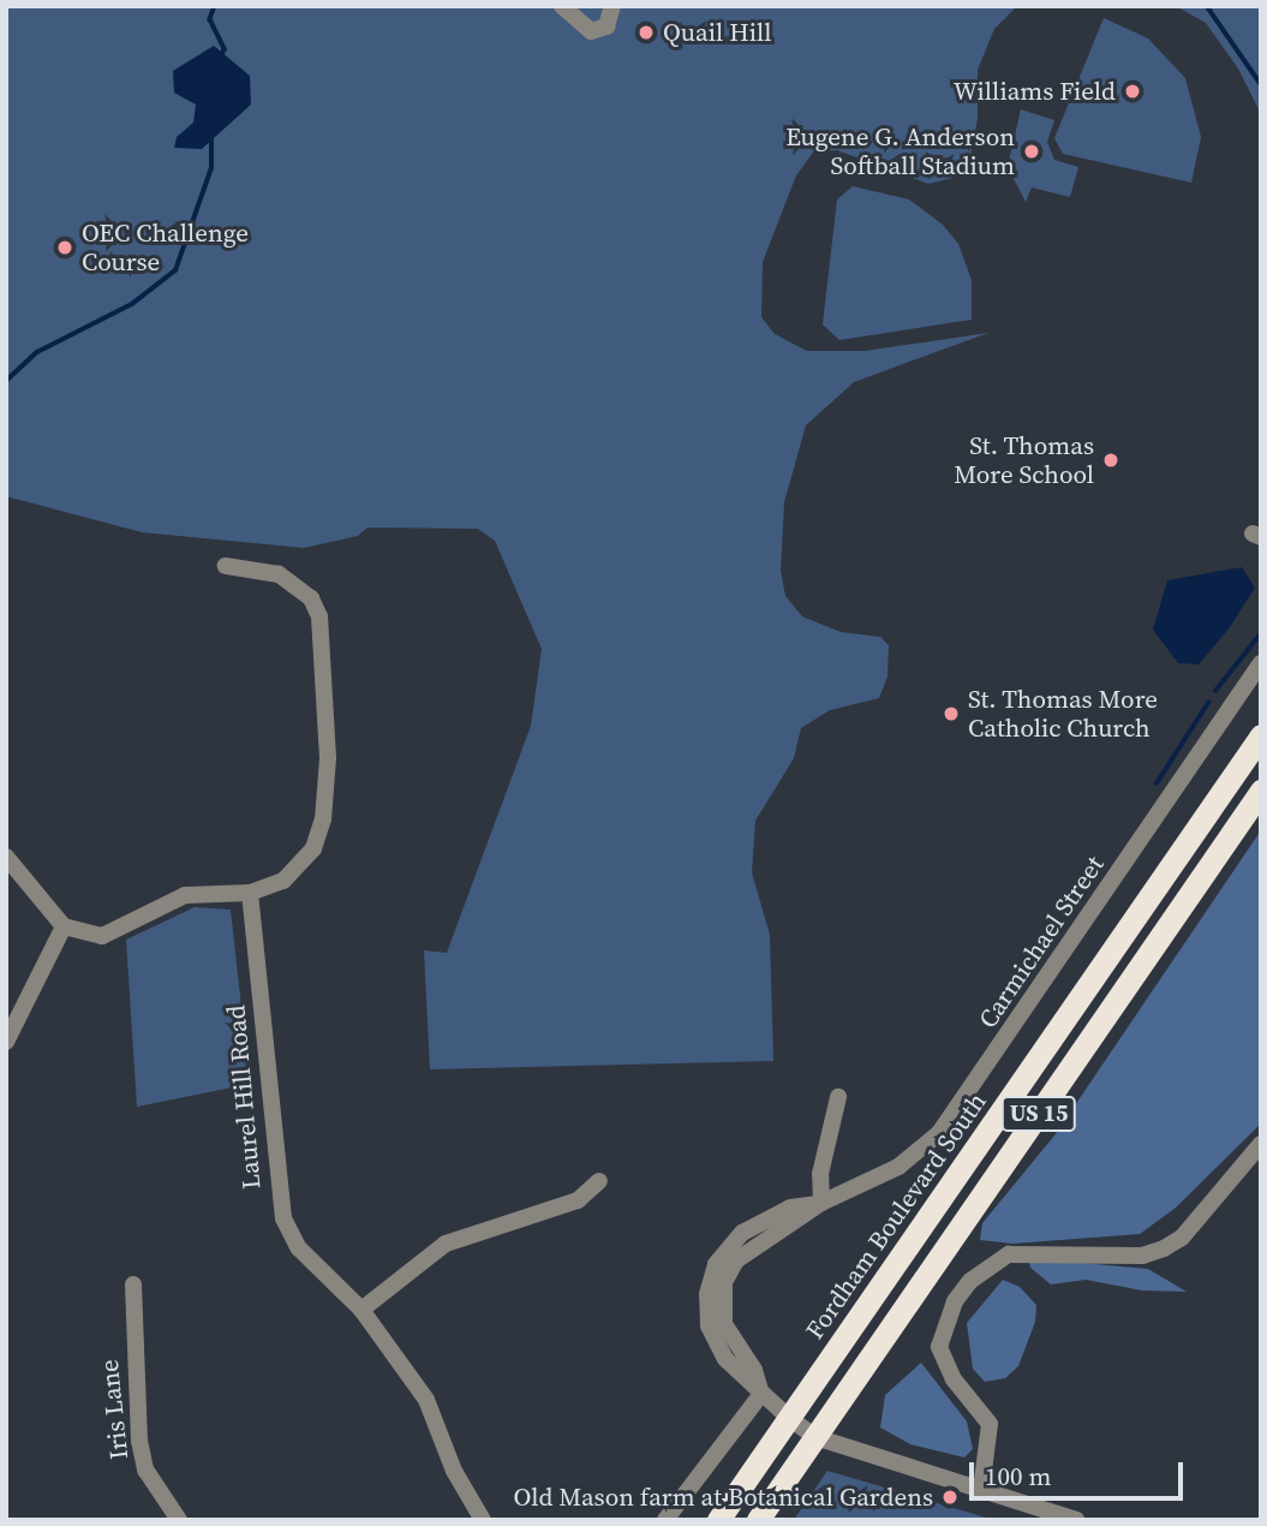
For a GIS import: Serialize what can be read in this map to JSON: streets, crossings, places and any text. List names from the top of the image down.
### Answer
{
  "streets": {
    "highway": ["US 15", "Fordham Boulevard South"],
    "street": ["Carmichael Street", "Laurel Hill Road", "Iris Lane"]
  },
  "places": [
    "Quail Hill",
    "Williams Field",
    "Eugene G. Anderson Softball Stadium",
    "OEC Challenge Course",
    "St. Thomas More School",
    "St. Thomas More Catholic Church",
    "Old Mason farm at Botanical Gardens"
  ],
  "scale_bar": "100 m"
}
